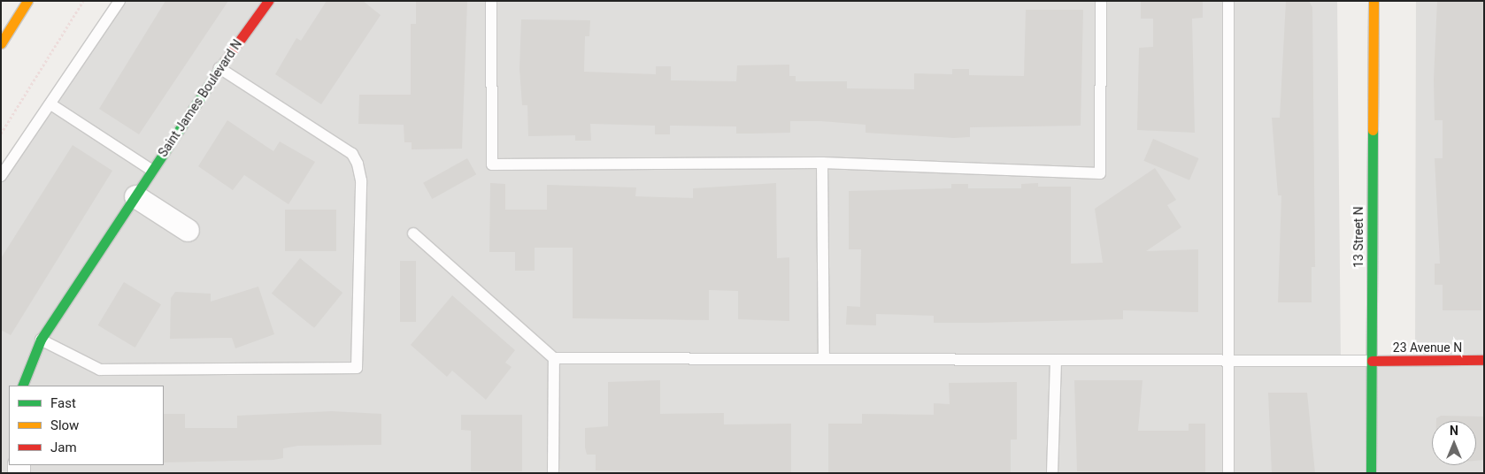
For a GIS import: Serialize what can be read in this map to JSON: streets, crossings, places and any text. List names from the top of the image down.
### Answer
{
  "streets": {
    "street": ["Saint James Boulevard N", "13 Street N", "23 Avenue N"]
  },
  "crossings": [
    ["13 Street N", "23 Avenue N"]
  ],
  "legend": ["Fast", "Slow", "Jam"],
  "north": "top"
}
